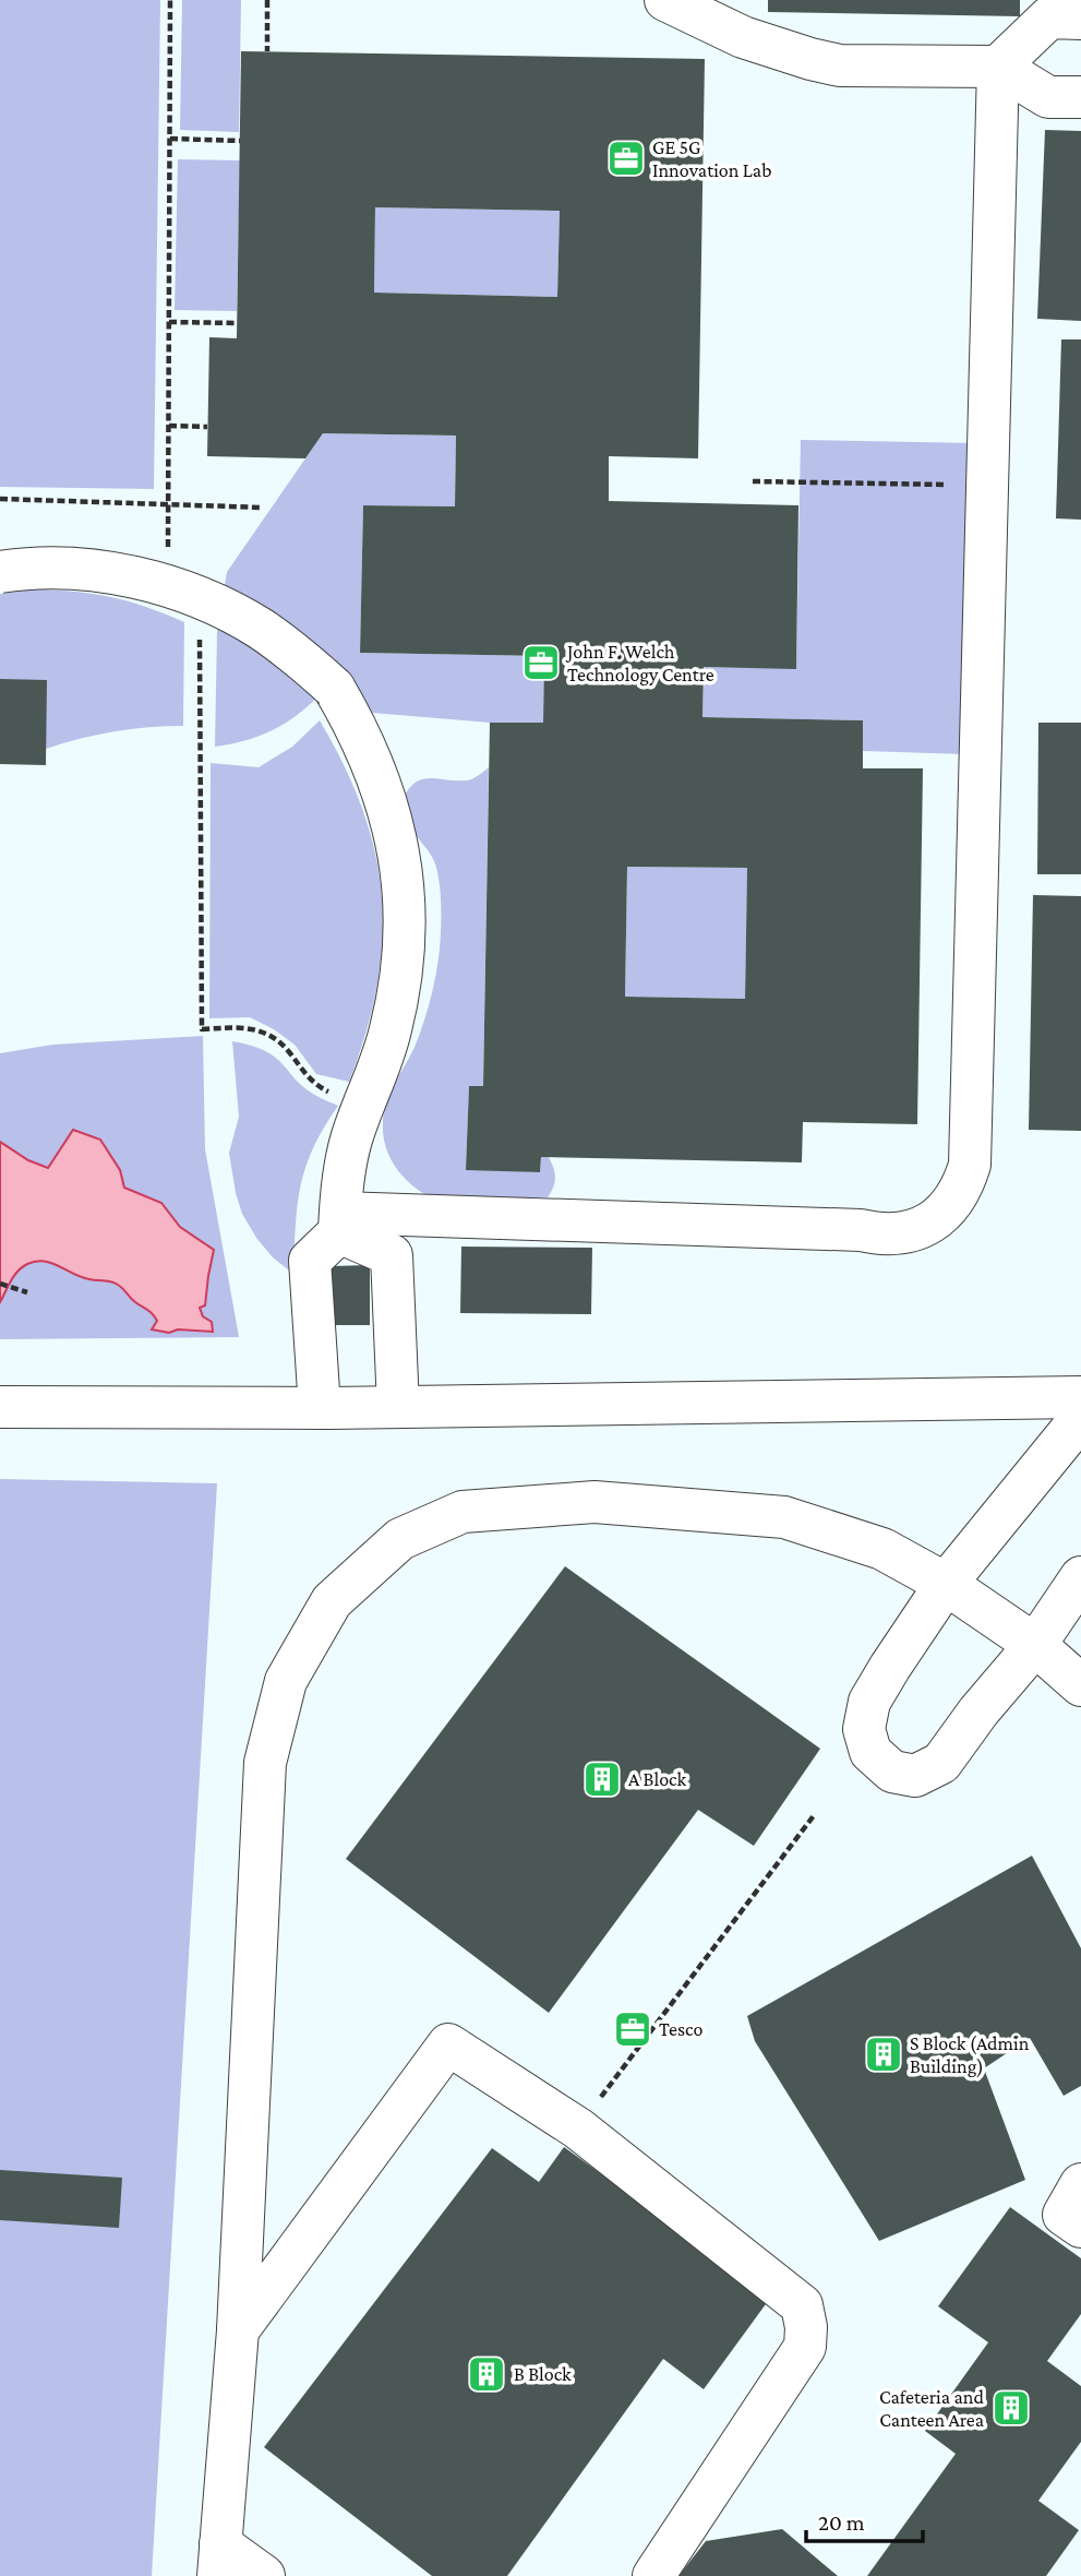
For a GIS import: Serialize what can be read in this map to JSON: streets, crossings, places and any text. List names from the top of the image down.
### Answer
{
  "places": {
    "office": ["GE 5G Innovation Lab", "John F. Welch Technology Centre", "Tesco"],
    "building": [
      "A Block",
      "S Block (Admin Building)",
      "B Block",
      "Cafeteria and Canteen Area"
    ]
  },
  "scale_bar": "20 m"
}
